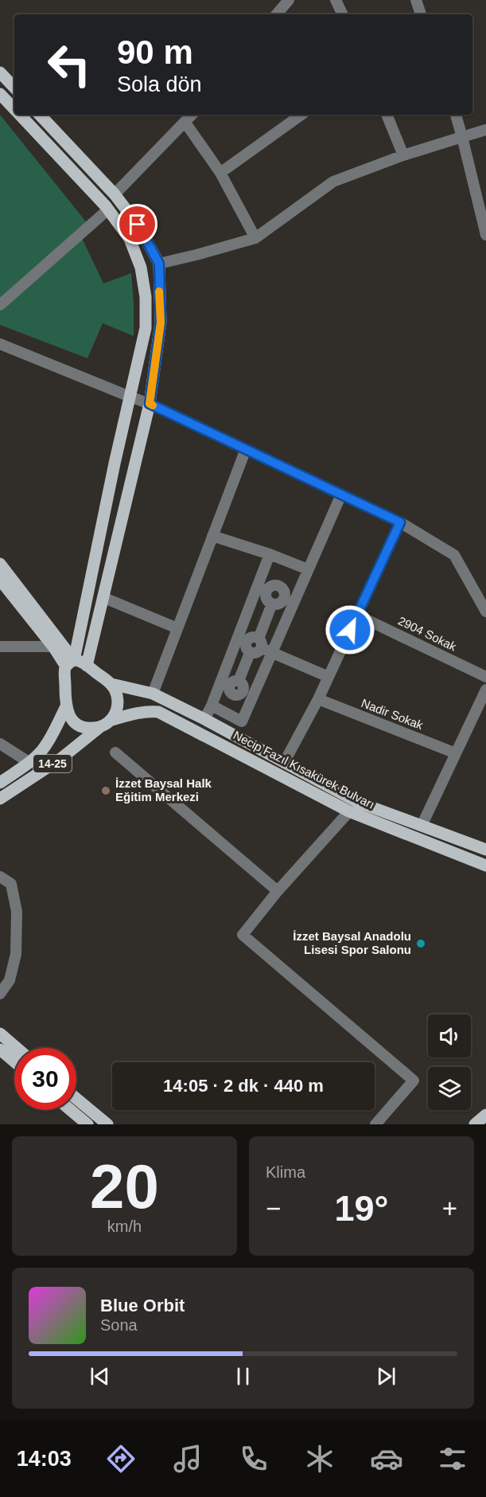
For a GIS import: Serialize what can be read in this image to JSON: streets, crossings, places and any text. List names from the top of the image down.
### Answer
{
  "streets": {
    "main road": ["14-25", "Necip Fazıl Kısakürek Bulvarı"],
    "street": ["2904 Sokak", "Nadir Sokak"]
  },
  "crossings": [
    ["14-25", "Necip Fazıl Kısakürek Bulvarı"]
  ],
  "places": ["İzzet Baysal Halk Eğitim Merkezi", "İzzet Baysal Anadolu Lisesi Spor Salonu"],
  "page": {
    "turn": ["90 m", "Sola dön"],
    "limit": "30",
    "trip": "14:05 · 2 dk · 440 m",
    "tile": [
      ["20", "km/h"],
      "Klima"
    ],
    "heat": ["−", "19°", "+"],
    "song": ["Blue Orbit", "Sona"],
    "tabs": "14:03"
  }
}
